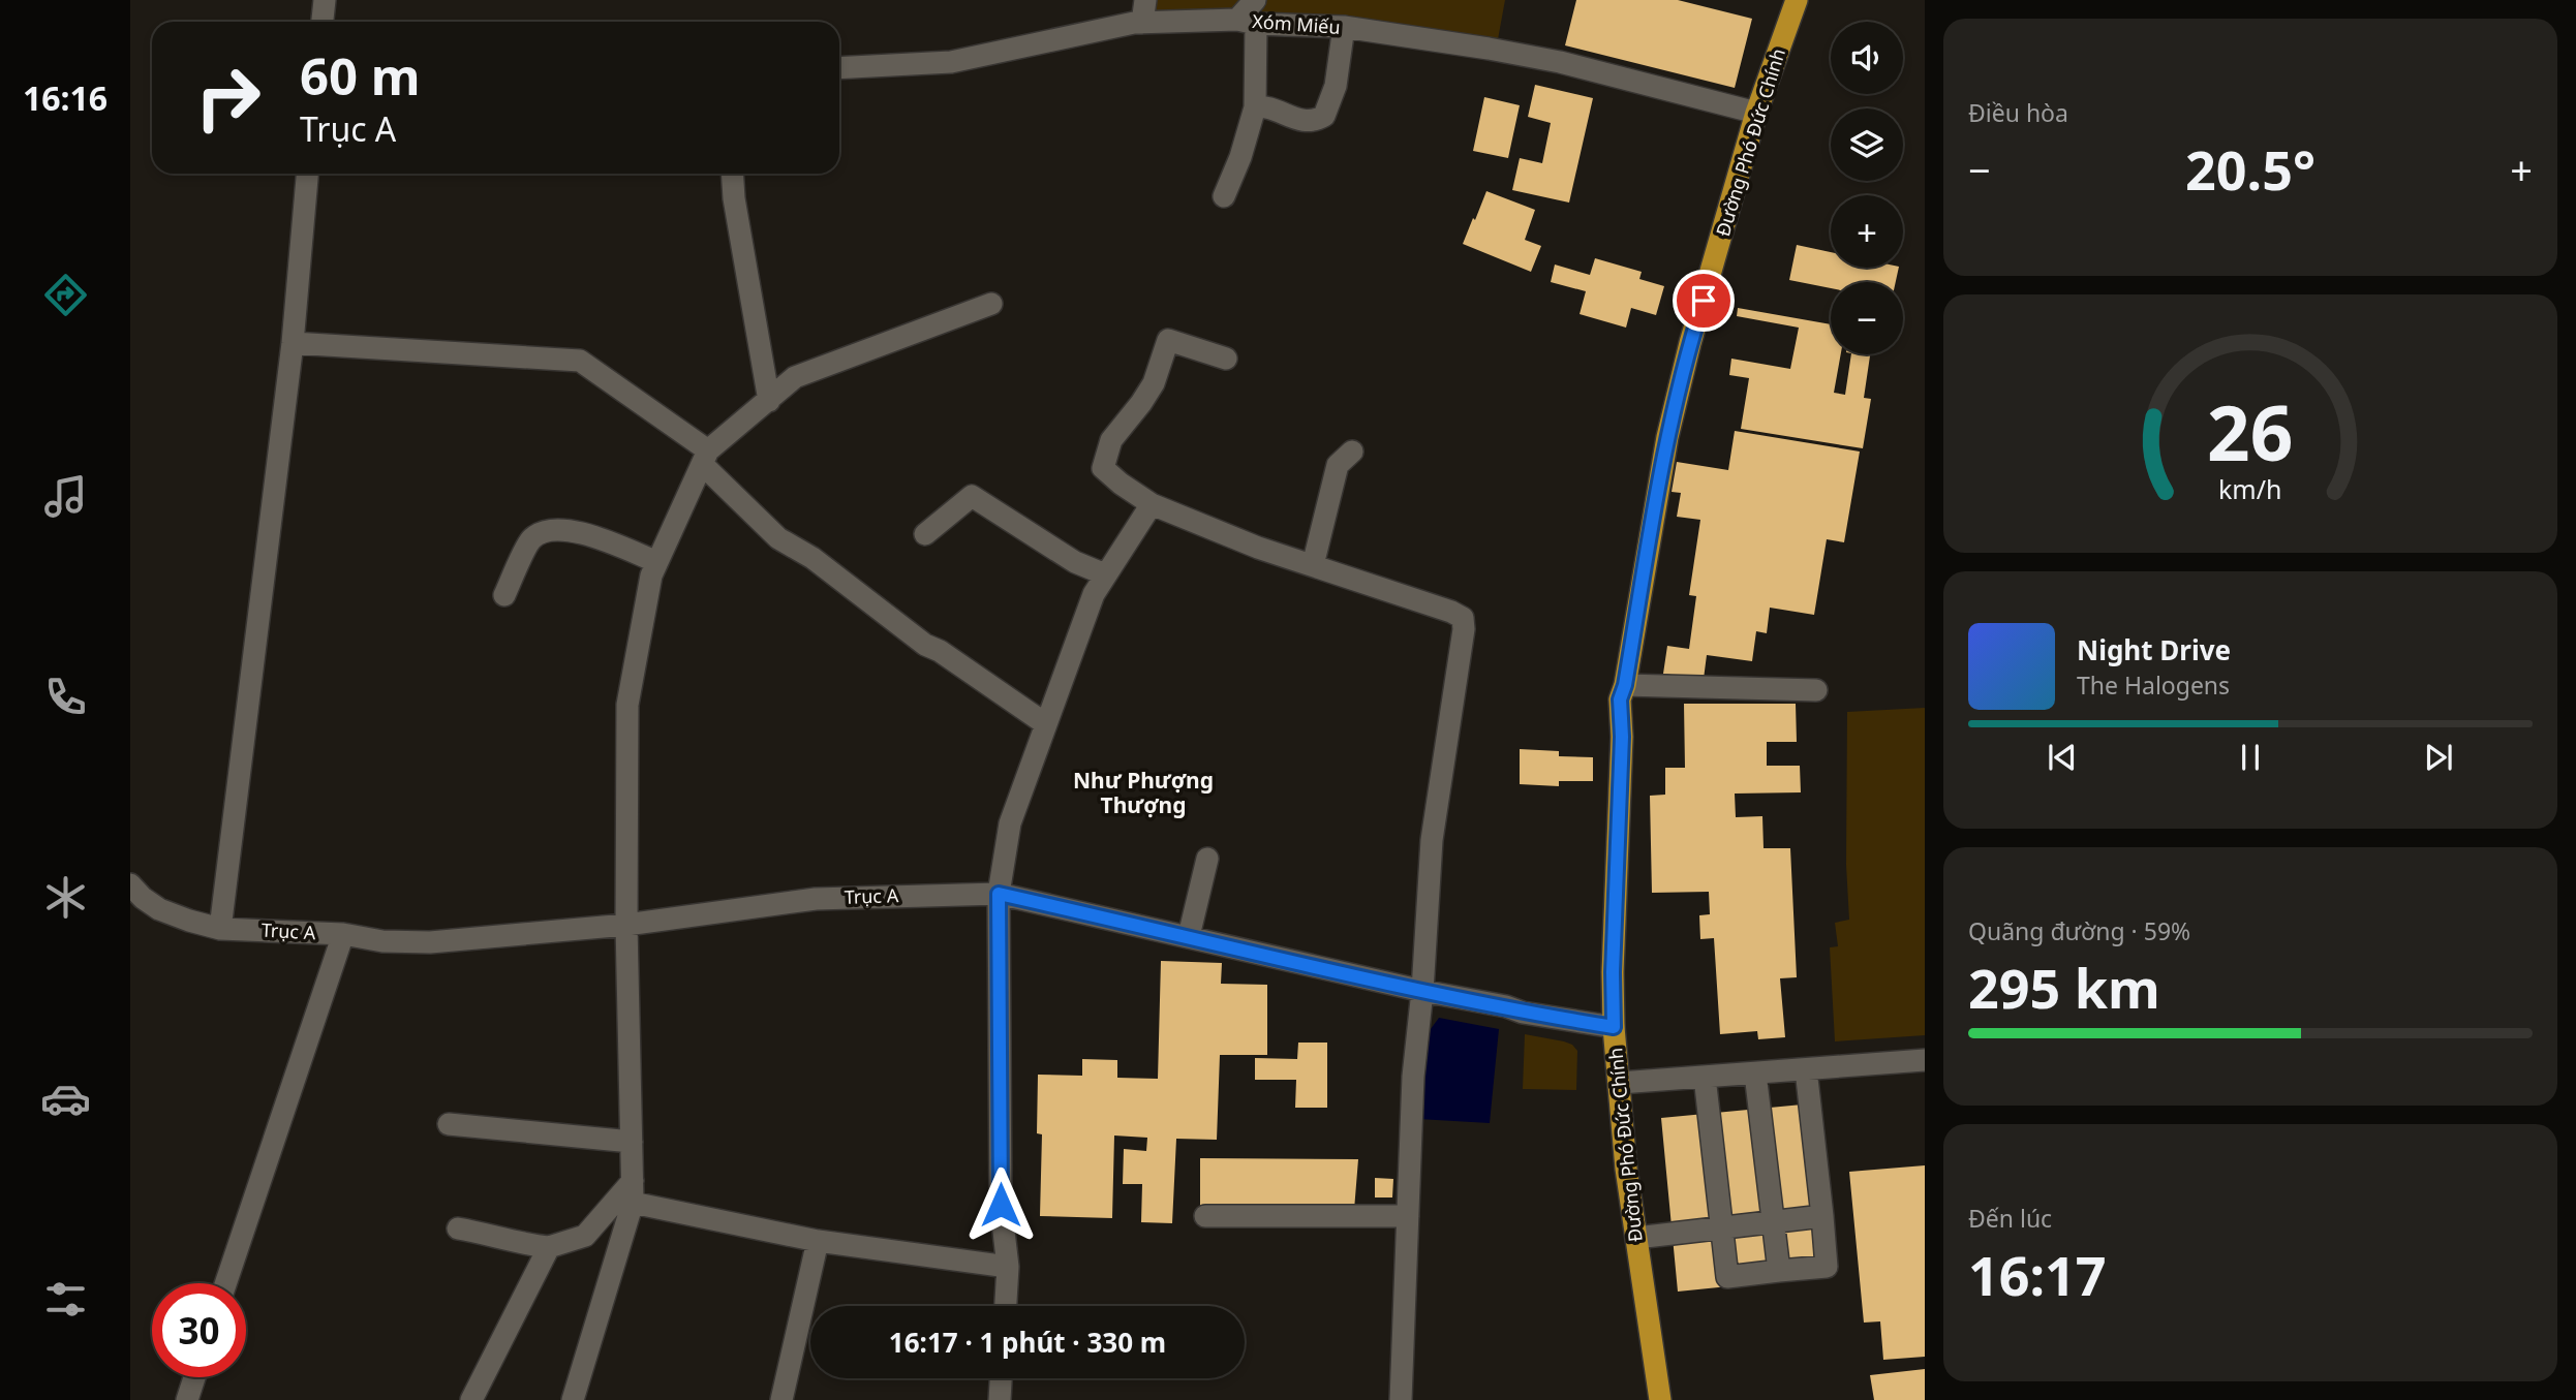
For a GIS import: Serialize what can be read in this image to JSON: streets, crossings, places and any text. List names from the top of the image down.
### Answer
{
  "streets": {
    "main road": ["Đường Phó Đức Chính"],
    "street": ["Xóm Miếu", "Trục A"]
  },
  "crossings": [
    ["Xóm Miếu", "Đường Phó Đức Chính"],
    ["Đường Phó Đức Chính", "Trục A"]
  ],
  "districts": ["Như Phượng Thượng"],
  "page": {
    "tabs": "16:16",
    "tile": [
      "Điều hòa",
      ["Quãng đường · 59%", "295 km"],
      ["Đến lúc", "16:17"]
    ],
    "map_buttons": ["+", "−"],
    "turn": ["60 m", "Trục A"],
    "heat": ["−", "20.5°", "+"],
    "song": ["Night Drive", "The Halogens"],
    "limit": "30",
    "trip": "16:17 · 1 phút · 330 m",
    "gauge": ["26", "km/h"]
  }
}
